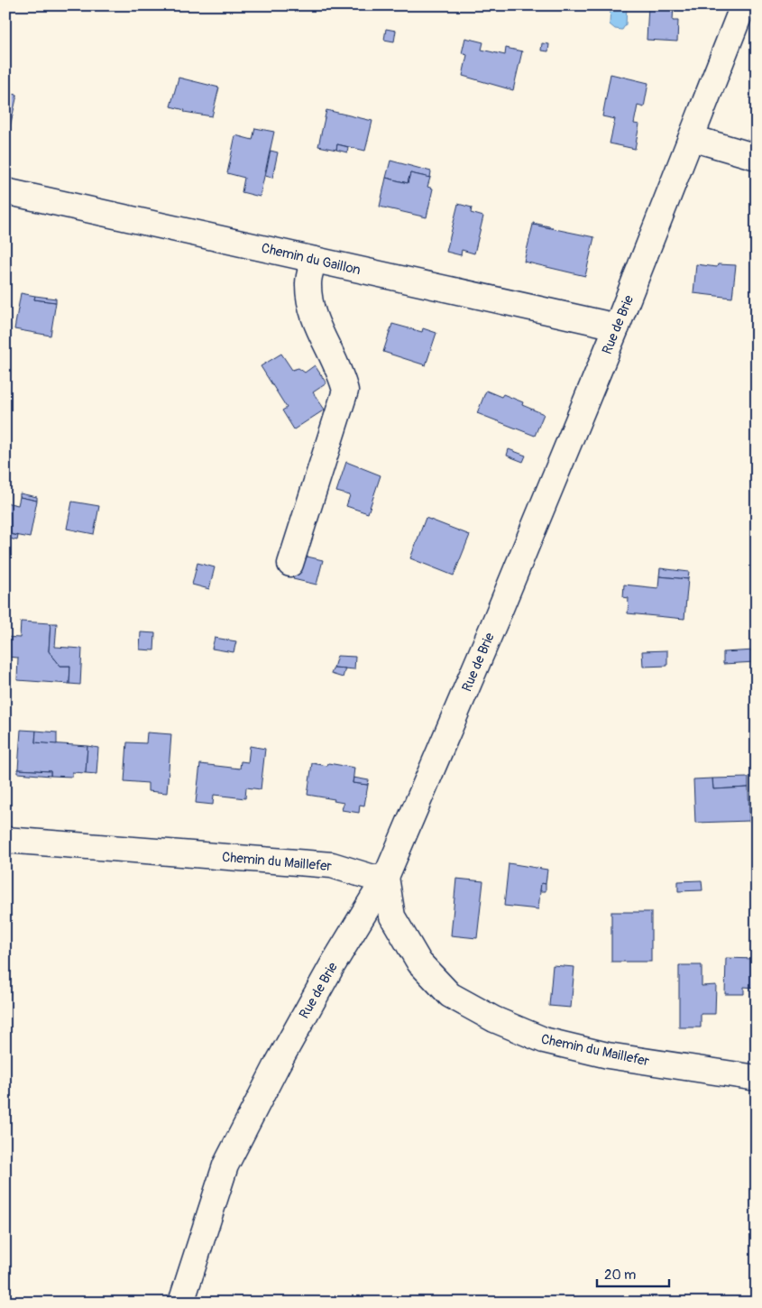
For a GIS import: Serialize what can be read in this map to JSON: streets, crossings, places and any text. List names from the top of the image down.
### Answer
{
  "streets": {
    "street": ["Chemin du Gaillon", "Rue de Brie", "Chemin du Maillefer"]
  },
  "crossings": [
    ["Chemin du Gaillon", "Rue de Brie"],
    ["Rue de Brie", "Chemin du Maillefer"]
  ],
  "scale_bar": "20 m"
}
